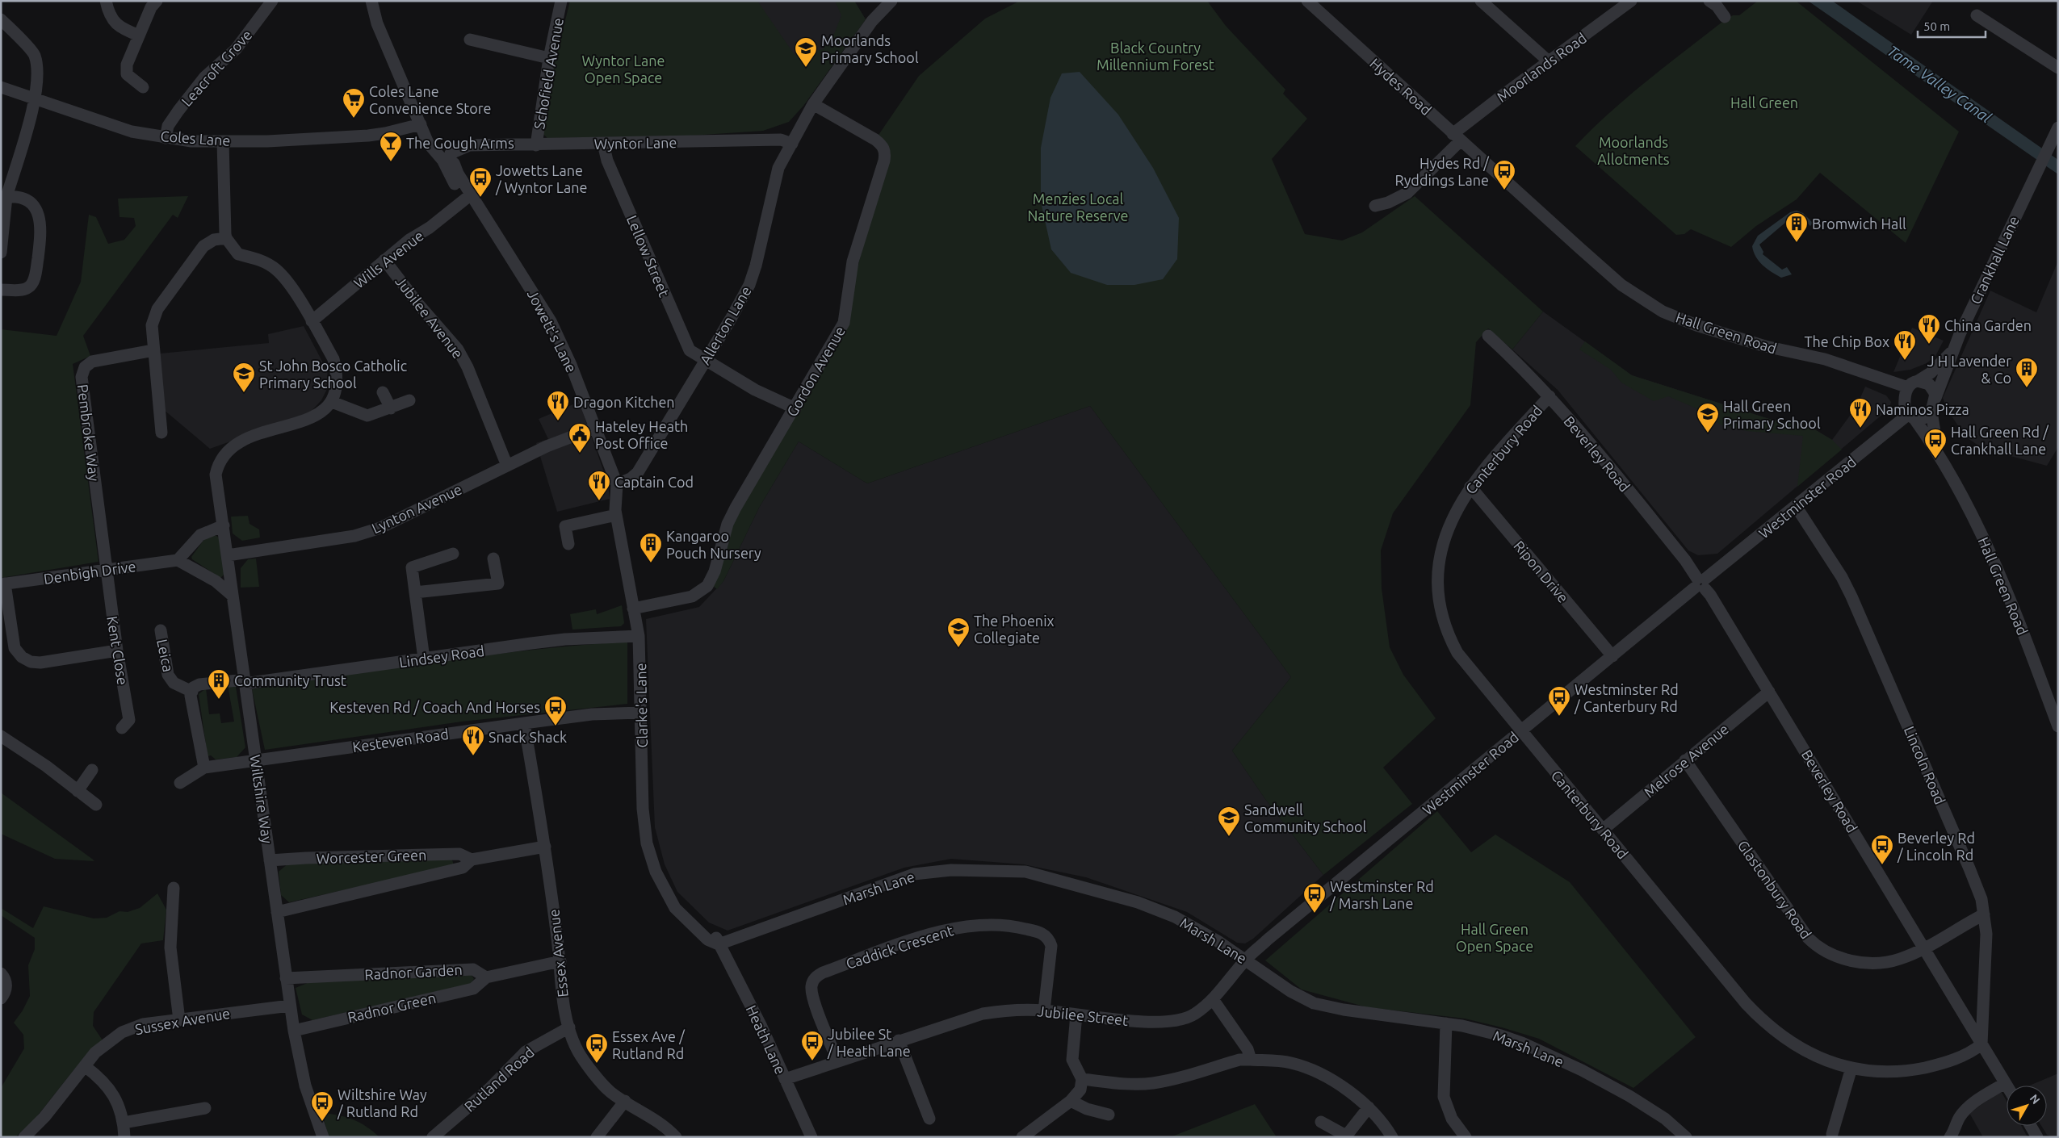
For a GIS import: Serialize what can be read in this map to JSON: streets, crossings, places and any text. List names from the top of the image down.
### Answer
{
  "streets": {
    "street": [
      "Moorlands Road",
      "Leacroft Grove",
      "Schofield Avenue",
      "Hydes Road",
      "Coles Lane",
      "Wyntor Lane",
      "Lellow Street",
      "Wills Avenue",
      "Crankhall Lane",
      "Jubilee Avenue",
      "Allerton Lane",
      "Jowett's Lane",
      "Hall Green Road",
      "Gordon Avenue",
      "Pembroke Way",
      "Canterbury Road",
      "Beverley Road",
      "Westminster Road",
      "Lynton Avenue",
      "Ripon Drive",
      "Denbigh Drive",
      "Kent Close",
      "Leica",
      "Lindsey Road",
      "Clarke's Lane",
      "Kesteven Road",
      "Melrose Avenue",
      "Lincoln Road",
      "Wiltshire Way",
      "Worcester Green",
      "Marsh Lane",
      "Glastonbury Road",
      "Caddick Crescent",
      "Essex Avenue",
      "Radnor Garden",
      "Radnor Green",
      "Jubilee Street",
      "Sussex Avenue",
      "Heath Lane",
      "Rutland Road"
    ]
  },
  "crossings": [
    ["Moorlands Road", "Hydes Road"],
    ["Leacroft Grove", "Coles Lane"],
    ["Schofield Avenue", "Wyntor Lane"],
    ["Hydes Road", "Hall Green Road"],
    ["Wyntor Lane", "Lellow Street"],
    ["Wyntor Lane", "Allerton Lane"],
    ["Wyntor Lane", "Jowett's Lane"],
    ["Lellow Street", "Allerton Lane"],
    ["Lellow Street", "Gordon Avenue"],
    ["Wills Avenue", "Jubilee Avenue"],
    ["Wills Avenue", "Jowett's Lane"],
    ["Crankhall Lane", "Hall Green Road"],
    ["Crankhall Lane", "Westminster Road"],
    ["Jubilee Avenue", "Lynton Avenue"],
    ["Allerton Lane", "Jowett's Lane"],
    ["Allerton Lane", "Gordon Avenue"],
    ["Jowett's Lane", "Lynton Avenue"],
    ["Jowett's Lane", "Clarke's Lane"],
    ["Hall Green Road", "Westminster Road"],
    ["Gordon Avenue", "Clarke's Lane"],
    ["Pembroke Way", "Denbigh Drive"],
    ["Pembroke Way", "Kent Close"],
    ["Canterbury Road", "Beverley Road"],
    ["Canterbury Road", "Westminster Road"],
    ["Canterbury Road", "Ripon Drive"],
    ["Canterbury Road", "Melrose Avenue"],
    ["Canterbury Road", "Lincoln Road"],
    ["Beverley Road", "Westminster Road"],
    ["Beverley Road", "Melrose Avenue"],
    ["Beverley Road", "Lincoln Road"],
    ["Beverley Road", "Glastonbury Road"],
    ["Westminster Road", "Ripon Drive"],
    ["Westminster Road", "Lincoln Road"],
    ["Westminster Road", "Marsh Lane"],
    ["Westminster Road", "Jubilee Street"],
    ["Lynton Avenue", "Wiltshire Way"],
    ["Denbigh Drive", "Kent Close"],
    ["Leica", "Lindsey Road"],
    ["Lindsey Road", "Clarke's Lane"],
    ["Lindsey Road", "Wiltshire Way"],
    ["Clarke's Lane", "Kesteven Road"],
    ["Clarke's Lane", "Marsh Lane"],
    ["Clarke's Lane", "Heath Lane"],
    ["Kesteven Road", "Wiltshire Way"],
    ["Kesteven Road", "Essex Avenue"],
    ["Melrose Avenue", "Glastonbury Road"],
    ["Lincoln Road", "Glastonbury Road"],
    ["Wiltshire Way", "Worcester Green"],
    ["Wiltshire Way", "Radnor Garden"],
    ["Wiltshire Way", "Radnor Green"],
    ["Wiltshire Way", "Sussex Avenue"],
    ["Worcester Green", "Essex Avenue"],
    ["Marsh Lane", "Jubilee Street"],
    ["Marsh Lane", "Heath Lane"],
    ["Caddick Crescent", "Jubilee Street"],
    ["Essex Avenue", "Rutland Road"],
    ["Radnor Garden", "Radnor Green"],
    ["Jubilee Street", "Heath Lane"]
  ],
  "water": ["Tame Valley Canal"],
  "parks": [
    "Black Country Millennium Forest",
    "Wyntor Lane Open Space",
    "Hall Green",
    "Moorlands Allotments",
    "Menzies Local Nature Reserve",
    "Hall Green Open Space"
  ],
  "places": {
    "school or university": [
      "Moorlands Primary School",
      "St John Bosco Catholic Primary School",
      "Hall Green Primary School",
      "The Phoenix Collegiate",
      "Sandwell Community School"
    ],
    "supermarket": ["Coles Lane Convenience Store"],
    "bar": ["The Gough Arms"],
    "bus stop": [
      "Hydes Rd / Ryddings Lane",
      "Jowetts Lane / Wyntor Lane",
      "Hall Green Rd / Crankhall Lane",
      "Westminster Rd / Canterbury Rd",
      "Kesteven Rd / Coach And Horses",
      "Beverley Rd / Lincoln Rd",
      "Westminster Rd / Marsh Lane",
      "Jubilee St / Heath Lane",
      "Essex Ave / Rutland Rd",
      "Wiltshire Way / Rutland Rd"
    ],
    "building": [
      "Bromwich Hall",
      "J H Lavender & Co",
      "Kangaroo Pouch Nursery",
      "Community Trust"
    ],
    "restaurant": [
      "China Garden",
      "The Chip Box",
      "Dragon Kitchen",
      "Naminos Pizza",
      "Captain Cod",
      "Snack Shack"
    ],
    "public building": ["Hateley Heath Post Office"]
  },
  "scale_bar": "50 m",
  "north": "top right"
}
